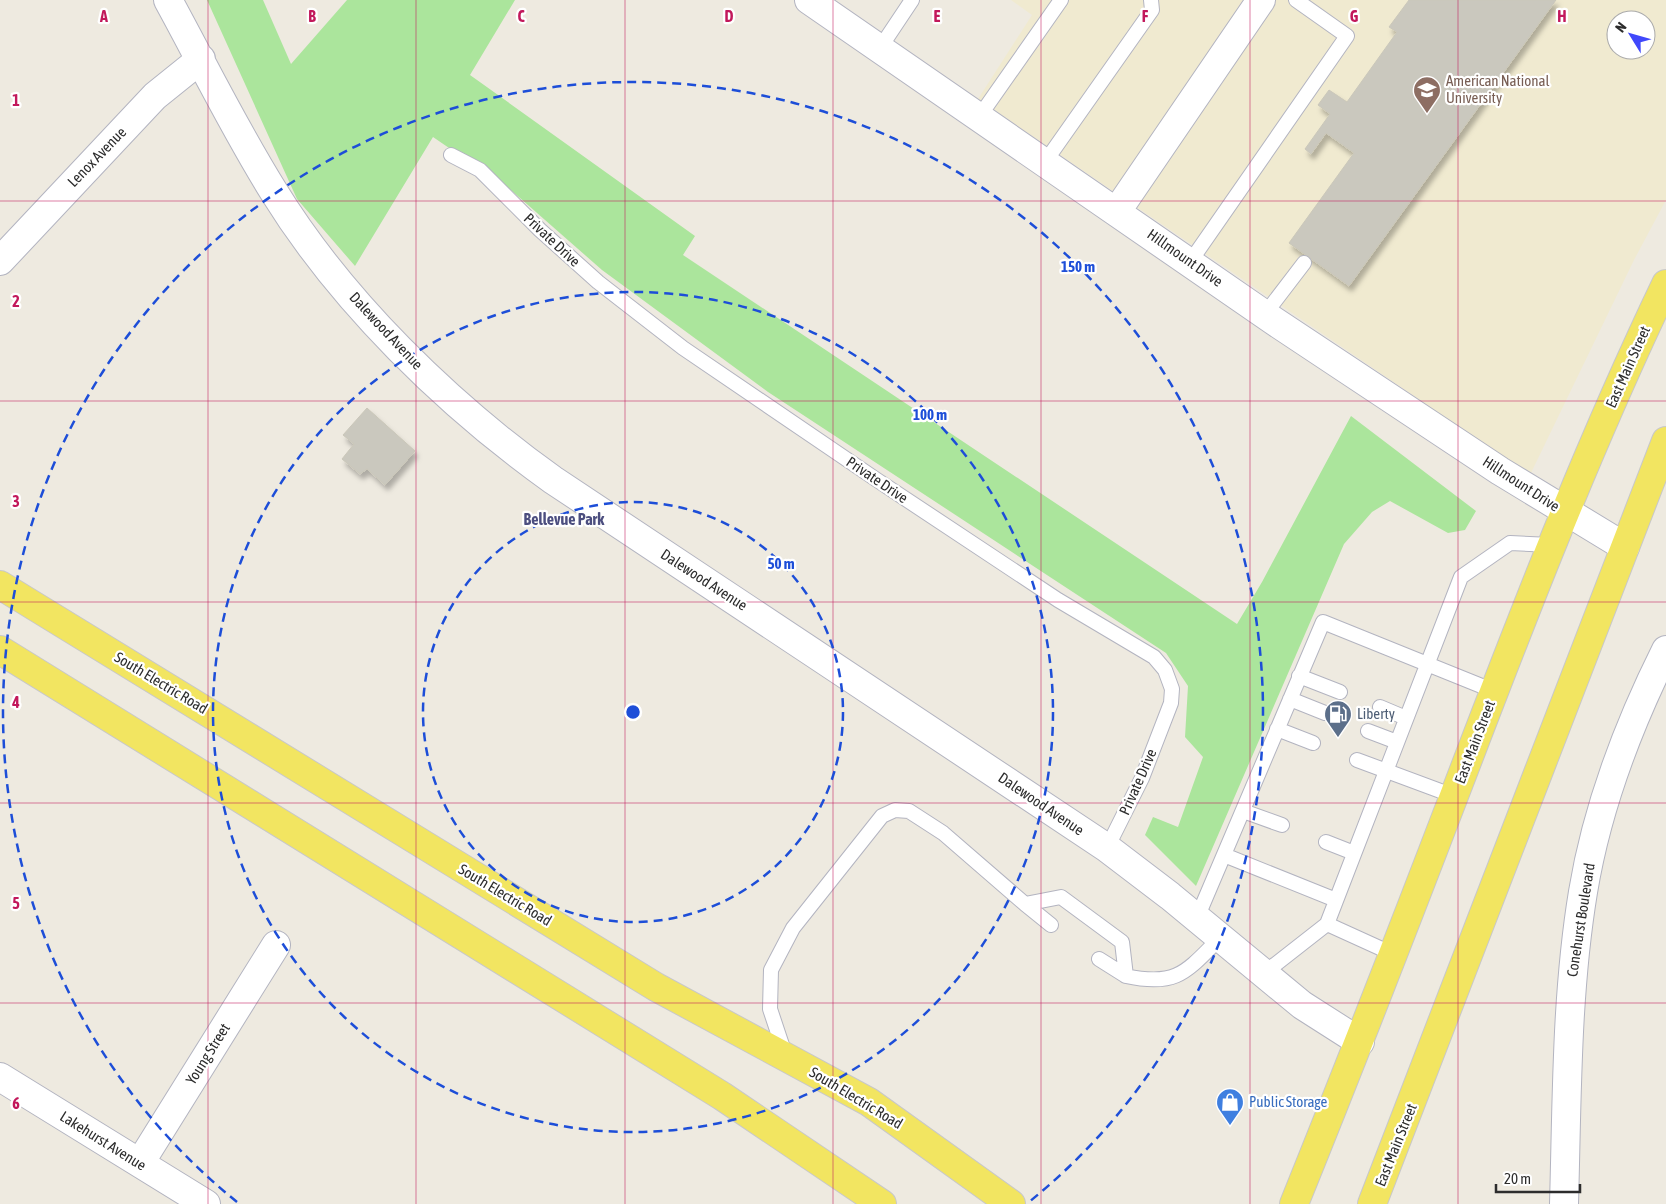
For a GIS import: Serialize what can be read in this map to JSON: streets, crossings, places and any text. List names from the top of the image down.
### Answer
{
  "streets": {
    "main road": ["East Main Street", "South Electric Road"],
    "street": [
      "Lenox Avenue",
      "Hillmount Drive",
      "Dalewood Avenue",
      "Conehurst Boulevard",
      "Young Street",
      "Lakehurst Avenue"
    ],
    "lane": ["Private Drive"]
  },
  "crossings": [
    ["Lenox Avenue", "Dalewood Avenue"],
    ["Private Drive", "Dalewood Avenue"],
    ["Hillmount Drive", "East Main Street"],
    ["Dalewood Avenue", "East Main Street"],
    ["Young Street", "Lakehurst Avenue"]
  ],
  "districts": ["Bellevue Park"],
  "places": {
    "school or university": ["American National University"],
    "fuel station": ["Liberty"],
    "shop": ["Public Storage"]
  },
  "scale_bar": "20 m",
  "north": "top left",
  "grid": {
    "columns": [
      "A",
      "B",
      "C",
      "D",
      "E",
      "F",
      "G",
      "H"
    ],
    "rows": [
      "1",
      "2",
      "3",
      "4",
      "5",
      "6"
    ]
  },
  "rings": ["150 m", "100 m", "50 m"]
}
